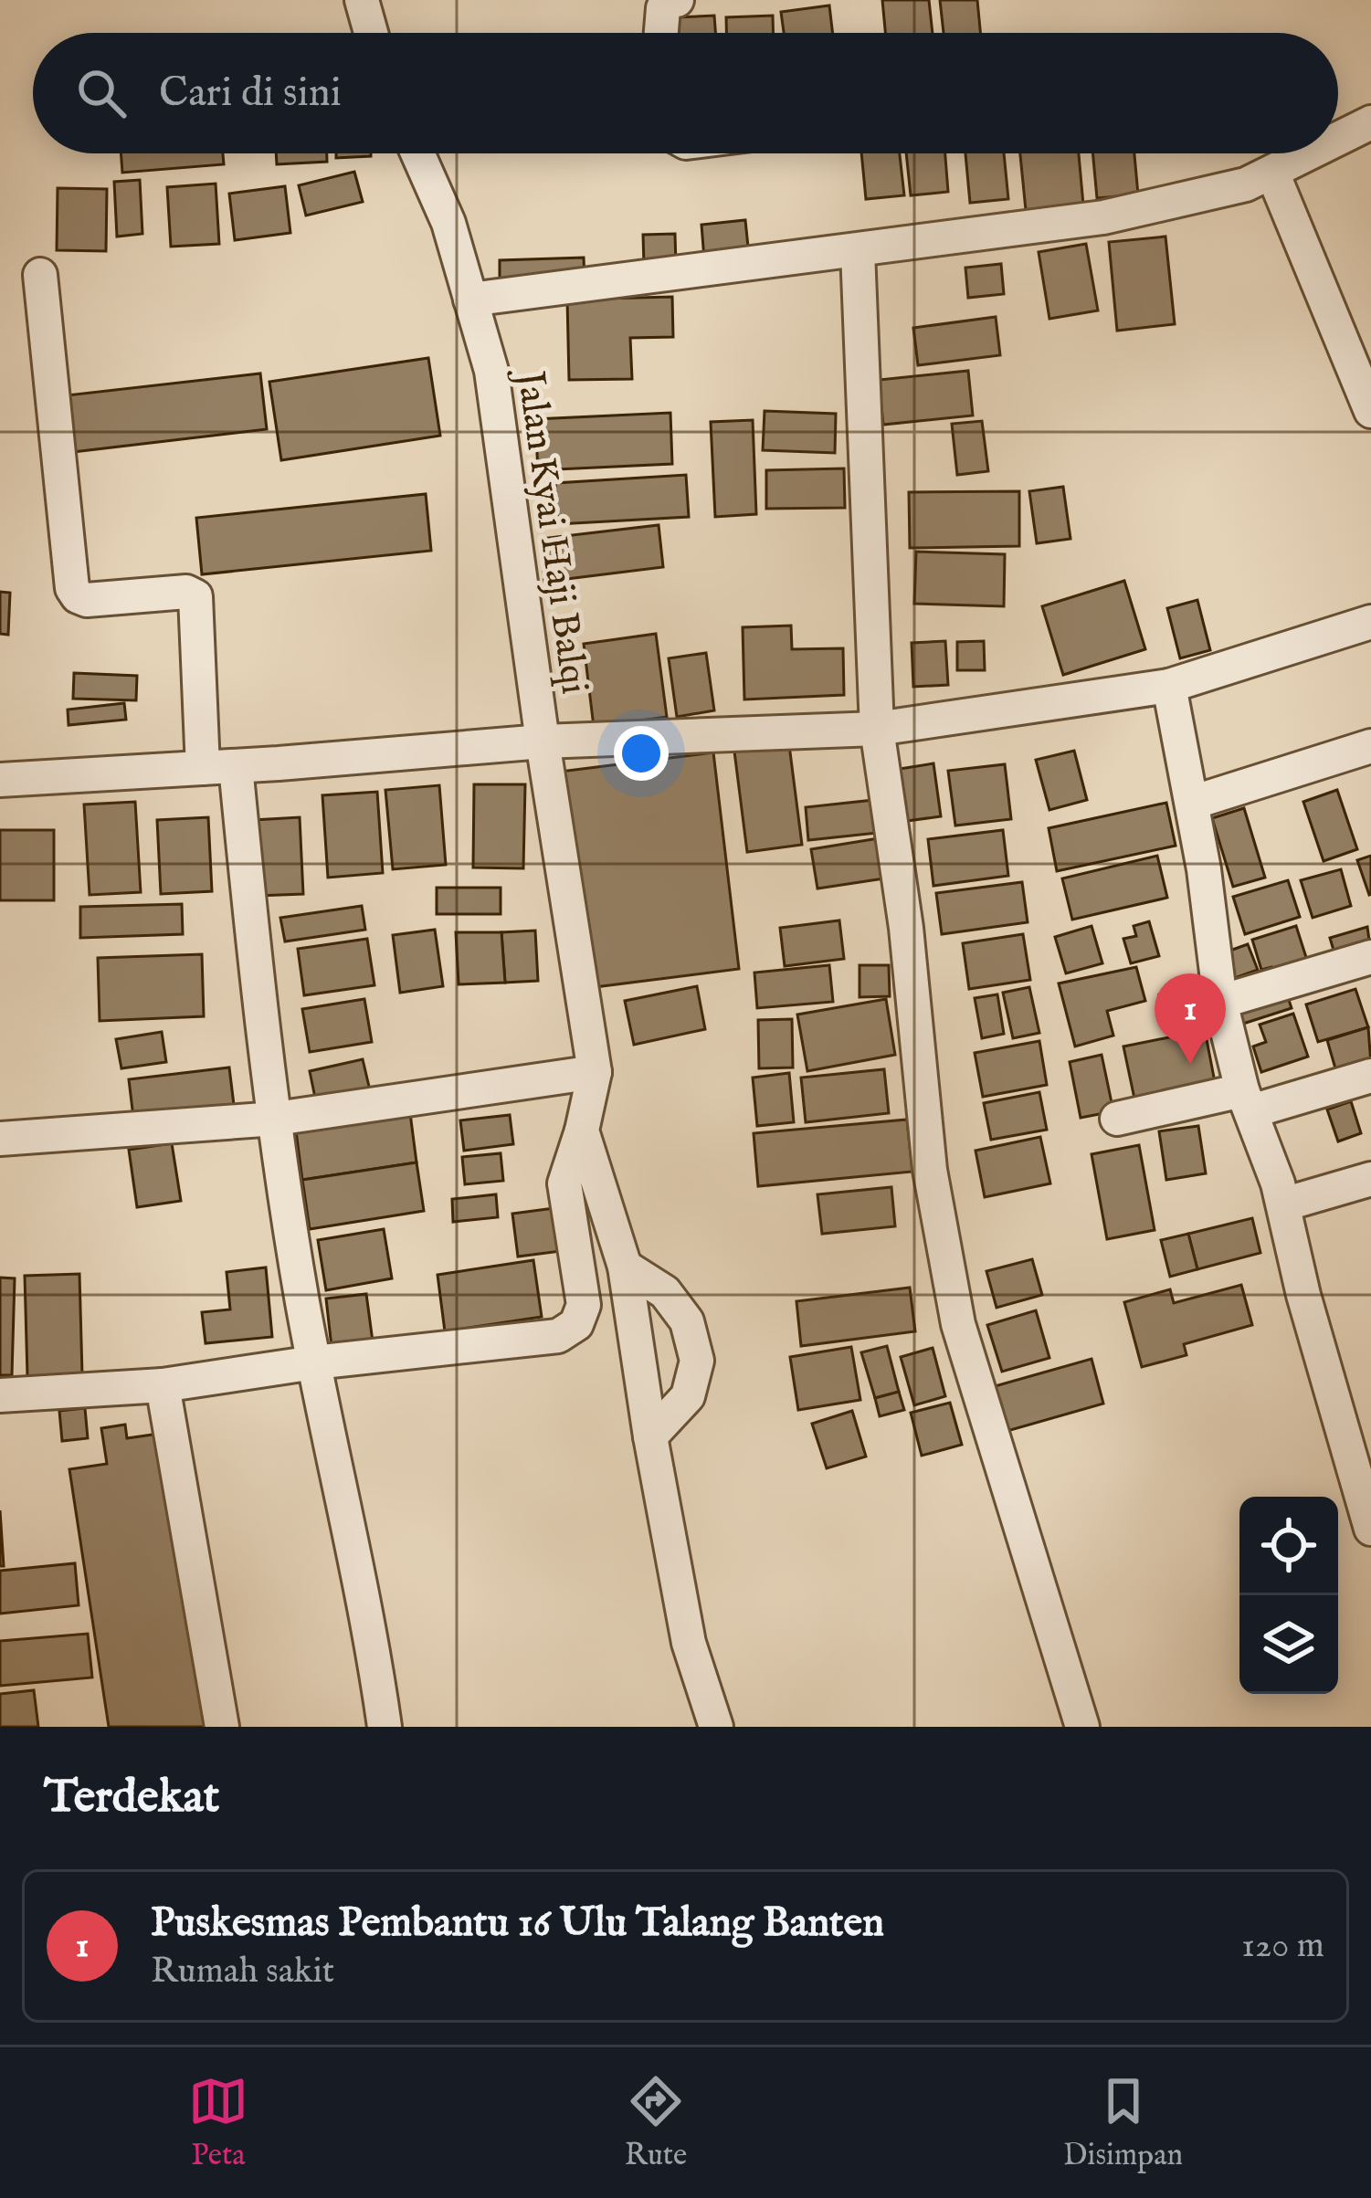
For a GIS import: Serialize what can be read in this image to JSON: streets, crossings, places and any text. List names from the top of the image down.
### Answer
{
  "streets": {
    "street": ["Jalan Kyai Haji Balqi"]
  },
  "page": {
    "search": "Cari di sini",
    "pins": "1",
    "heading": "Terdekat",
    "list": [
      {
        "mark": "1",
        "name": "Puskesmas Pembantu 16 Ulu Talang Banten",
        "note": "Rumah sakit",
        "value": "120 m"
      }
    ],
    "nav": ["Peta", "Rute", "Disimpan"]
  }
}
